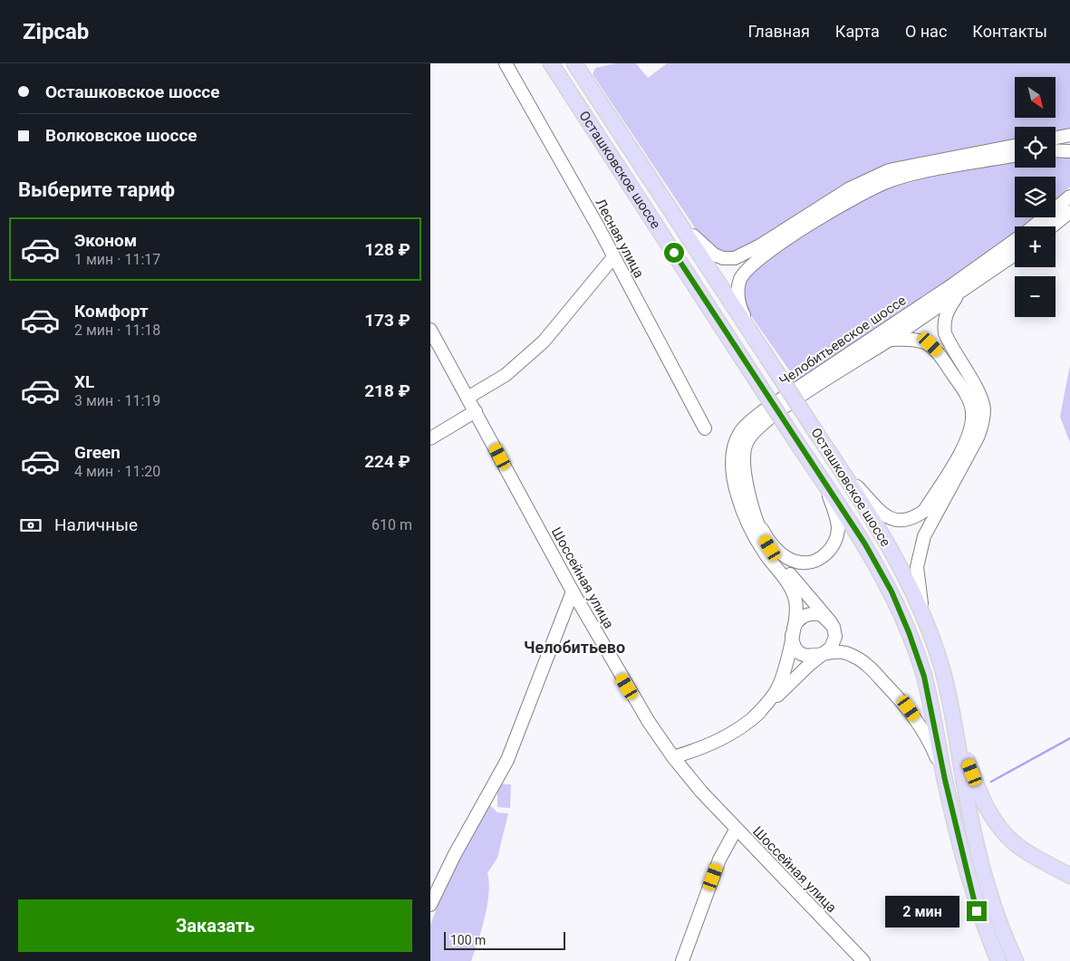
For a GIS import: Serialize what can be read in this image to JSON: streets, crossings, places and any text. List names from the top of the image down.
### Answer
{
  "streets": {
    "main road": ["Осташковское шоссе"],
    "street": ["Лесная улица", "Челобитьевское шоссе", "Шоссейная улица"]
  },
  "crossings": [
    ["Челобитьевское шоссе", "Шоссейная улица"]
  ],
  "districts": ["Челобитьево"],
  "scale_bar": "100 m",
  "north": "bottom right",
  "page": {
    "header": "Zipcab",
    "nav": [
      "Главная",
      "Карта",
      "О нас",
      "Контакты"
    ],
    "banner": ["Осташковское шоссе", "Волковское шоссе"],
    "map_buttons": ["+", "−"],
    "heading": "Выберите тариф",
    "list": [
      {
        "name": "Эконом",
        "note": "1 мин · 11:17",
        "value": "128 ₽"
      },
      {
        "name": "Комфорт",
        "note": "2 мин · 11:18",
        "value": "173 ₽"
      },
      {
        "name": "XL",
        "note": "3 мин · 11:19",
        "value": "218 ₽"
      },
      {
        "name": "Green",
        "note": "4 мин · 11:20",
        "value": "224 ₽"
      }
    ],
    "pay": ["Наличные", "610 m"],
    "buttons": "Заказать",
    "bubble": "2 мин",
    "scale": "100 m"
  }
}
